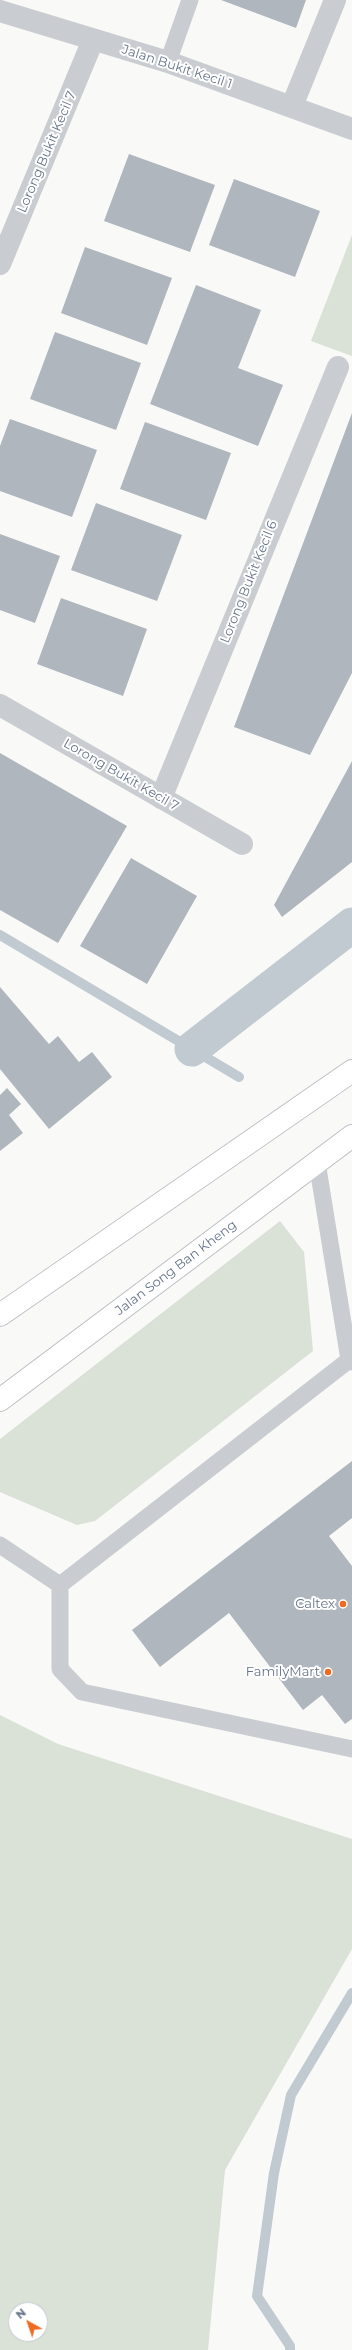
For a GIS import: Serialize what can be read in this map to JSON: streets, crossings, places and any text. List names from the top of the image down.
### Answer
{
  "streets": {
    "main road": ["Jalan Song Ban Kheng"],
    "street": ["Jalan Bukit Kecil 1", "Lorong Bukit Kecil 7", "Lorong Bukit Kecil 6"]
  },
  "crossings": [
    ["Jalan Bukit Kecil 1", "Lorong Bukit Kecil 7"],
    ["Lorong Bukit Kecil 7", "Lorong Bukit Kecil 6"]
  ],
  "places": ["Caltex", "FamilyMart"],
  "north": "top left"
}
